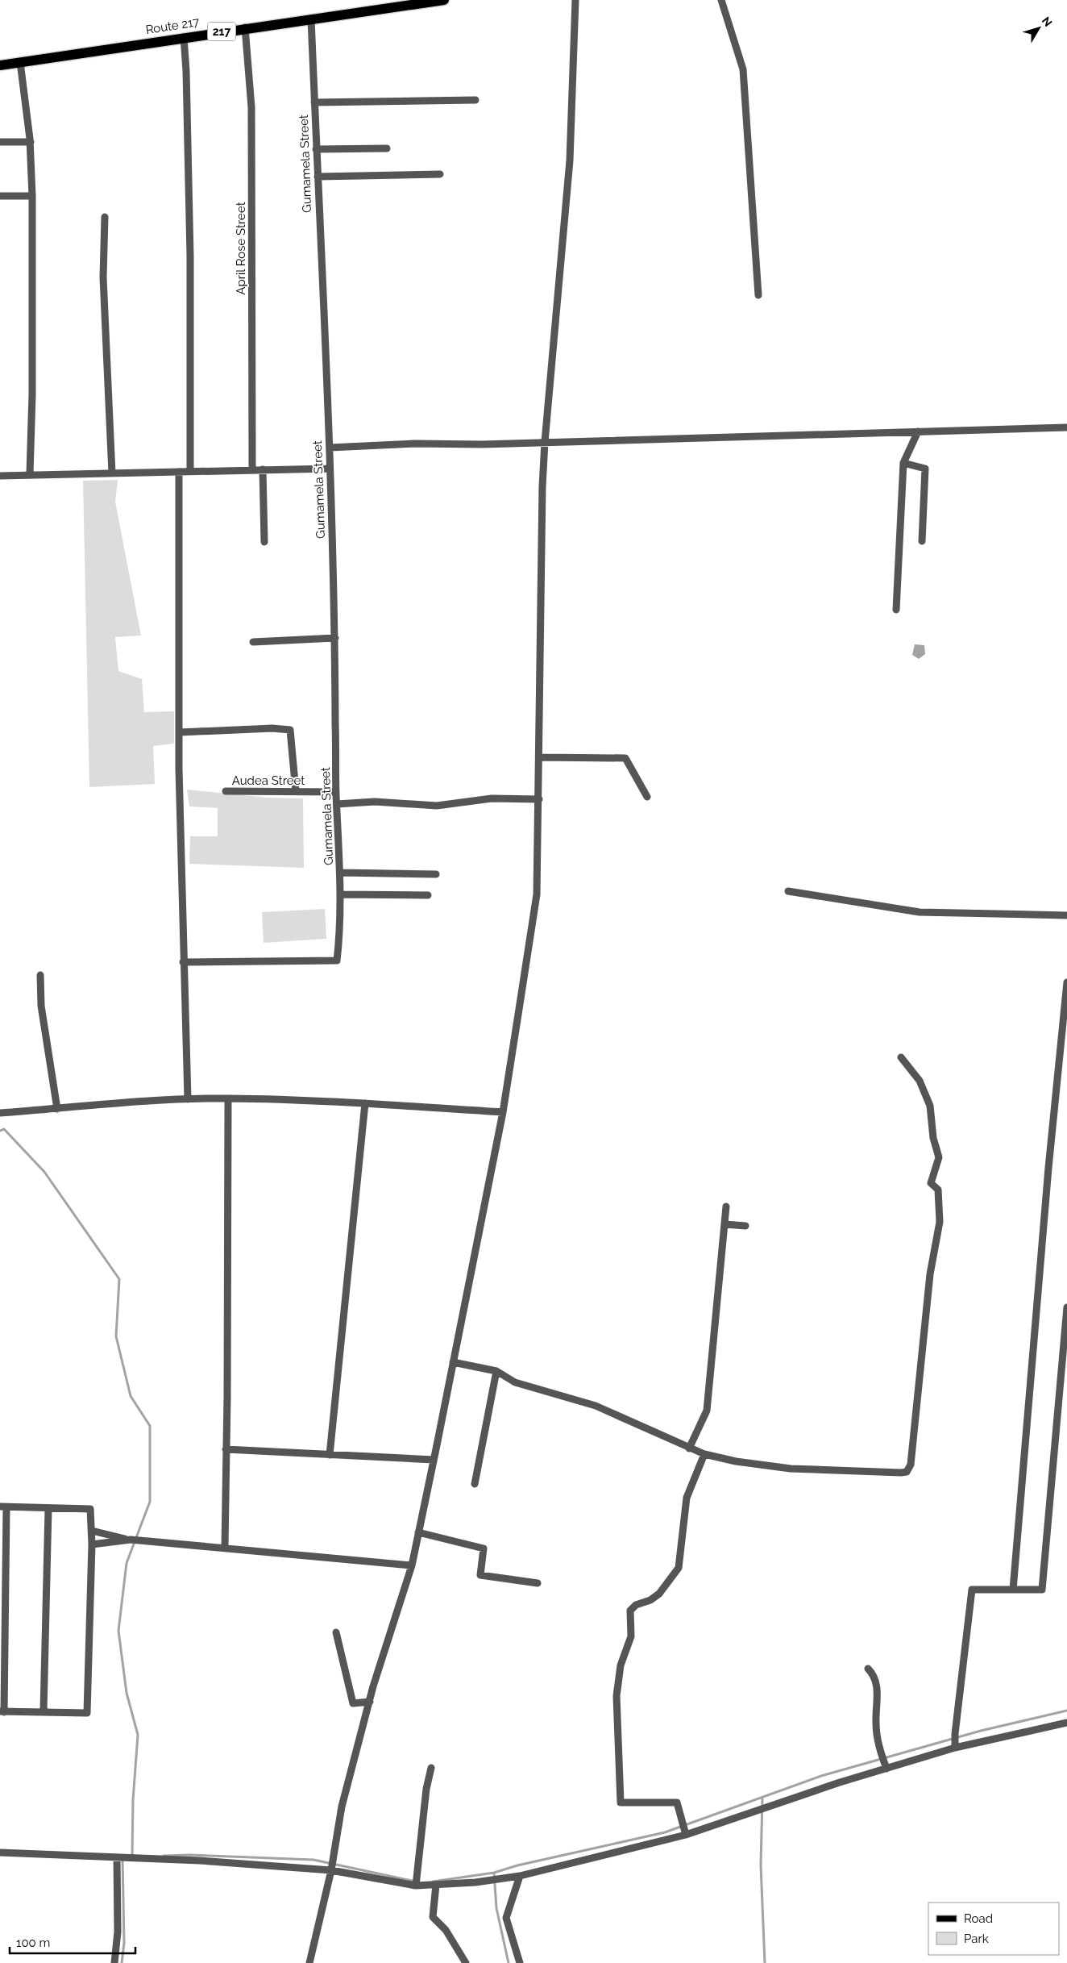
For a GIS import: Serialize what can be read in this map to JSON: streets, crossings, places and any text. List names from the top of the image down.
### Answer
{
  "streets": {
    "main road": ["Route 217", "217"],
    "street": ["Gumamela Street", "April Rose Street", "Audea Street"]
  },
  "crossings": [
    ["Route 217", "Gumamela Street"],
    ["Route 217", "April Rose Street"],
    ["Gumamela Street", "Audea Street"]
  ],
  "legend": ["Road", "Park"],
  "scale_bar": "100 m",
  "north": "top right"
}
